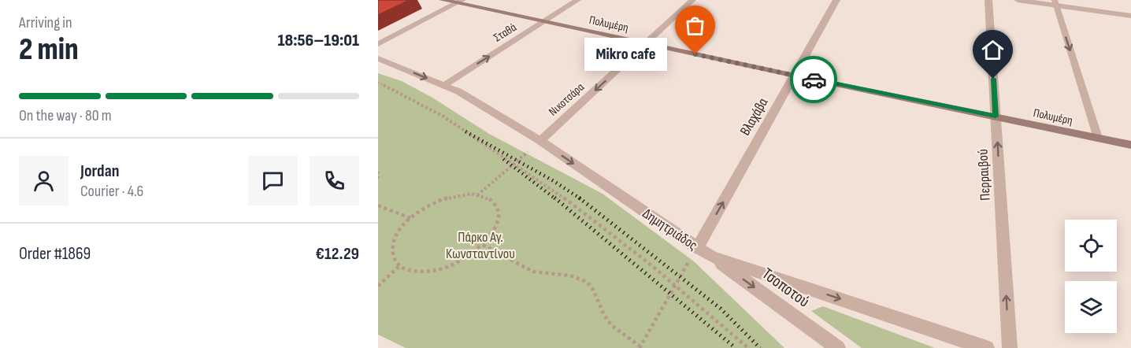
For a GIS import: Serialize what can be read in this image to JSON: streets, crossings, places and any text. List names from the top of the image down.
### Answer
{
  "streets": {
    "main road": ["Πολυμέρη"],
    "street": [
      "Σταθά",
      "Νικοτσάρα",
      "Βλαχάβα",
      "Περραιβού",
      "Δημητριάδος",
      "Τσοποτού"
    ]
  },
  "crossings": [
    ["Πολυμέρη", "Σταθά"],
    ["Πολυμέρη", "Νικοτσάρα"],
    ["Πολυμέρη", "Βλαχάβα"],
    ["Πολυμέρη", "Περραιβού"],
    ["Σταθά", "Δημητριάδος"],
    ["Νικοτσάρα", "Δημητριάδος"],
    ["Βλαχάβα", "Δημητριάδος"],
    ["Δημητριάδος", "Τσοποτού"]
  ],
  "one_way": [
    "Νικοτσάρα",
    "Βλαχάβα",
    "Περραιβού",
    "Δημητριάδος",
    "Τσοποτού"
  ],
  "parks": ["Πάρκο Αγ. Κωνσταντίνου"],
  "places": ["Mikro cafe"],
  "page": {
    "heading": ["2 min", "Arriving in", "18:56–19:01"],
    "panel": [
      "Jordan",
      "Courier · 4.6",
      "Order #1869",
      "€12.29"
    ],
    "bubble": "Mikro cafe",
    "bar": "On the way · 80 m"
  }
}
